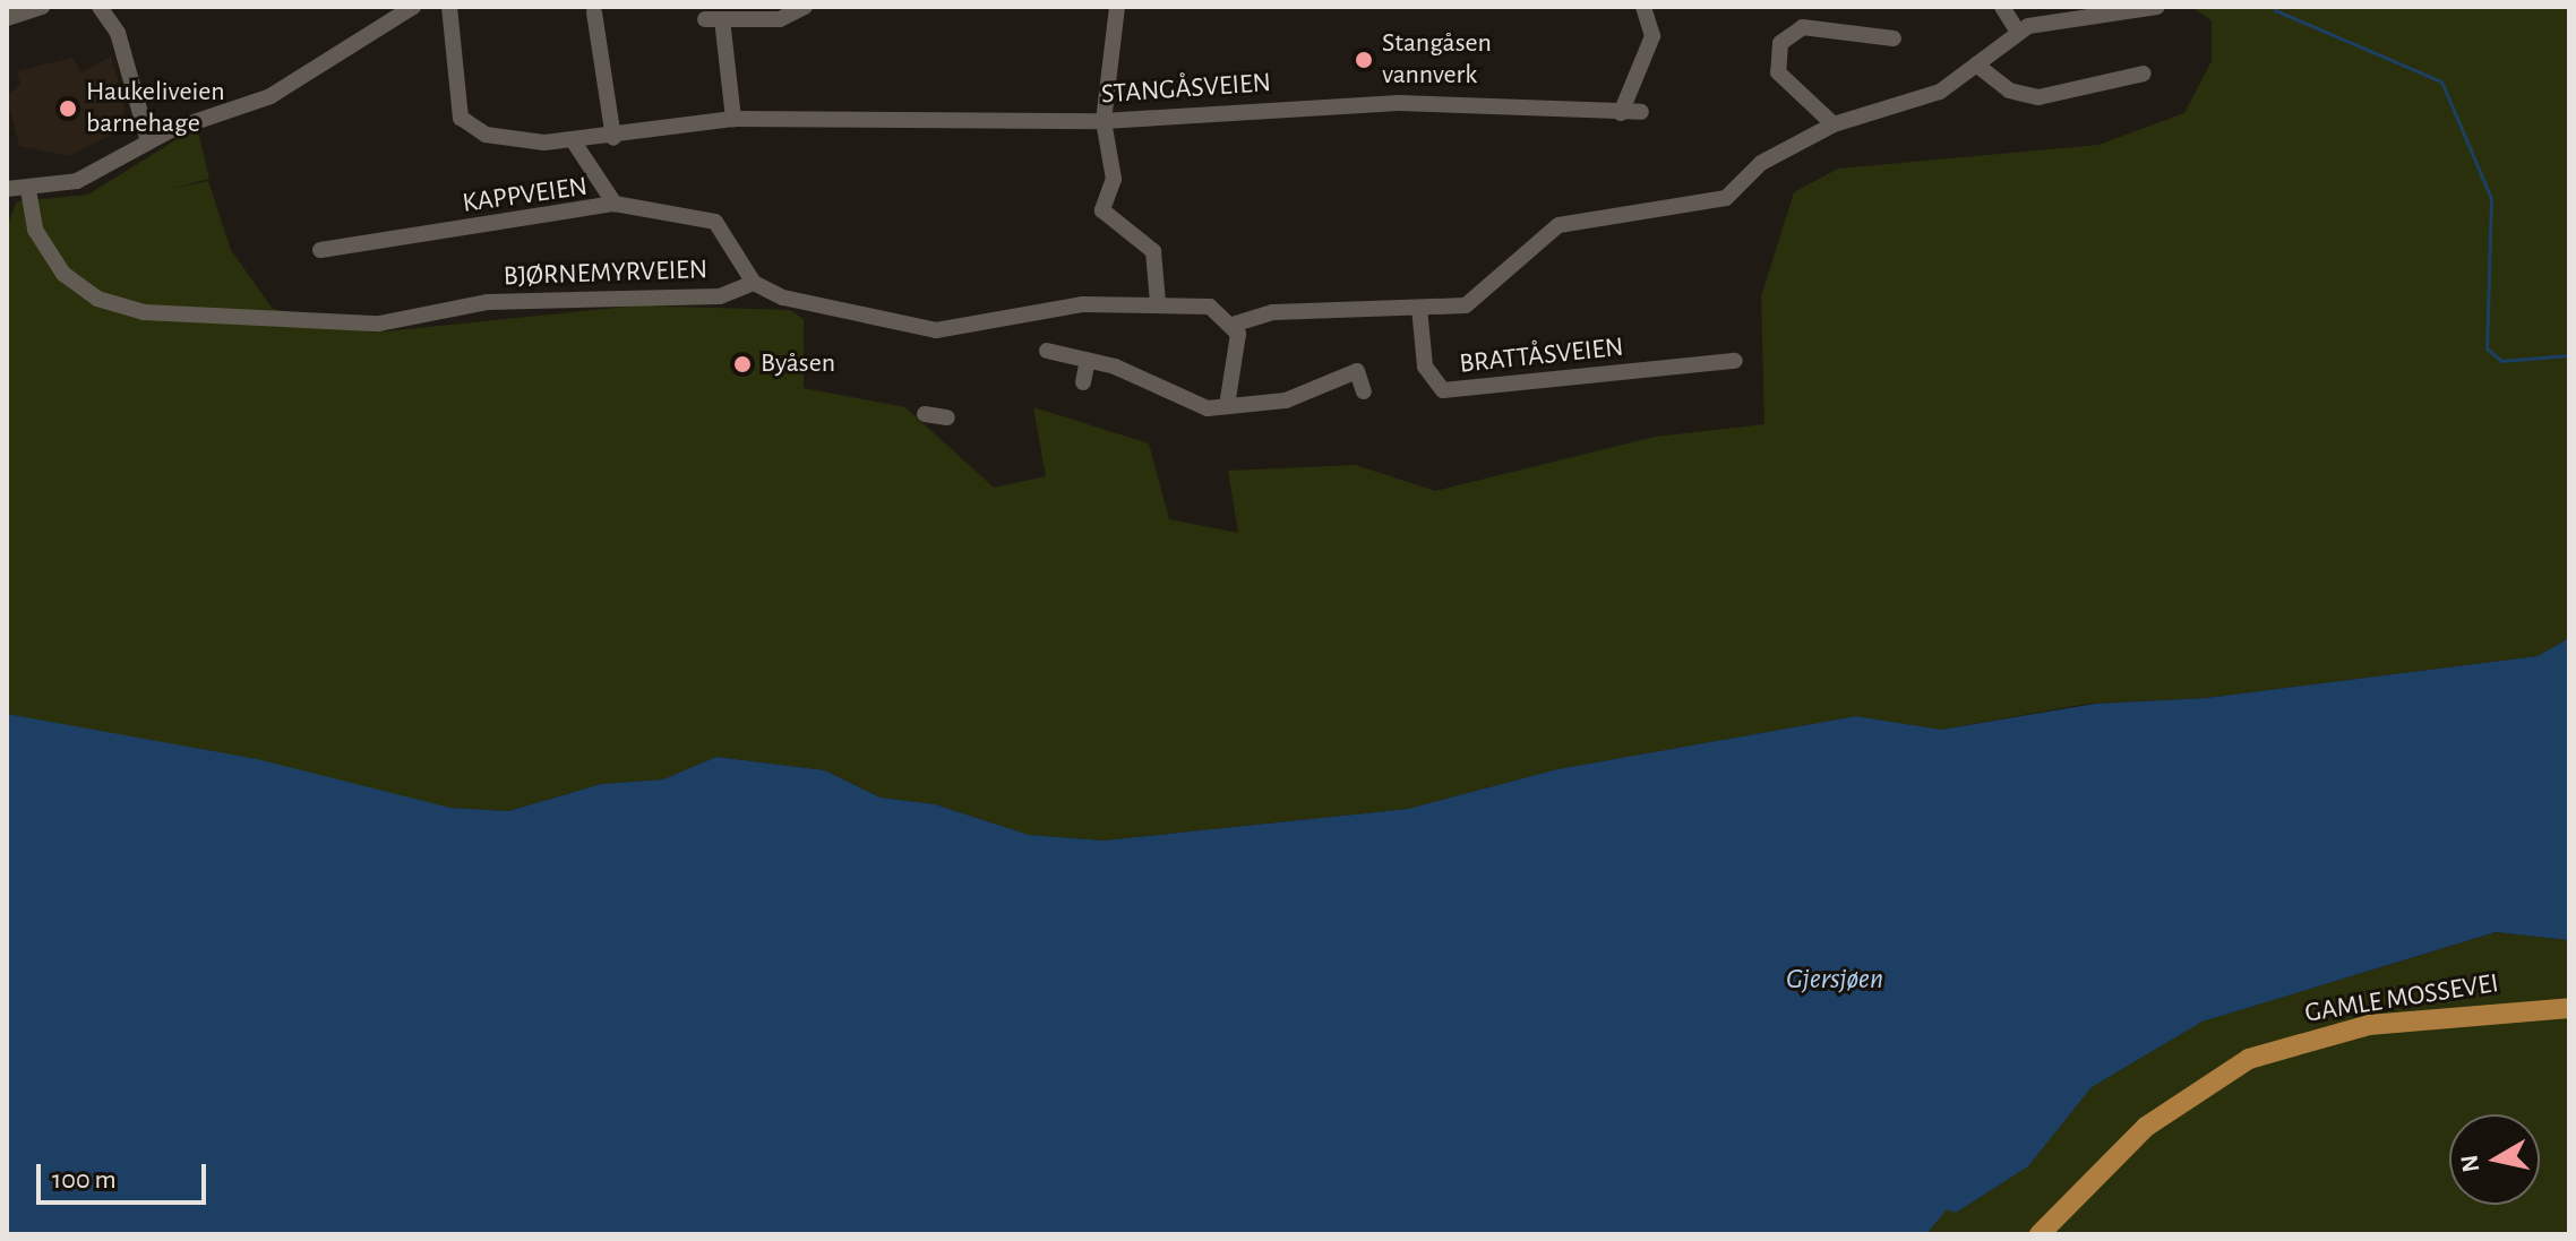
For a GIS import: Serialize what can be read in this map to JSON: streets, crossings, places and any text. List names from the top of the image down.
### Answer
{
  "streets": {
    "main road": ["GAMLE MOSSEVEI"],
    "street": [
      "STANGÅSVEIEN",
      "KAPPVEIEN",
      "BJØRNEMYRVEIEN",
      "BRATTÅSVEIEN"
    ]
  },
  "crossings": [
    ["KAPPVEIEN", "BJØRNEMYRVEIEN"]
  ],
  "water": ["Gjersjøen"],
  "places": ["Stangåsen vannverk", "Haukeliveien barnehage", "Byåsen"],
  "scale_bar": "100 m",
  "north": "left"
}
